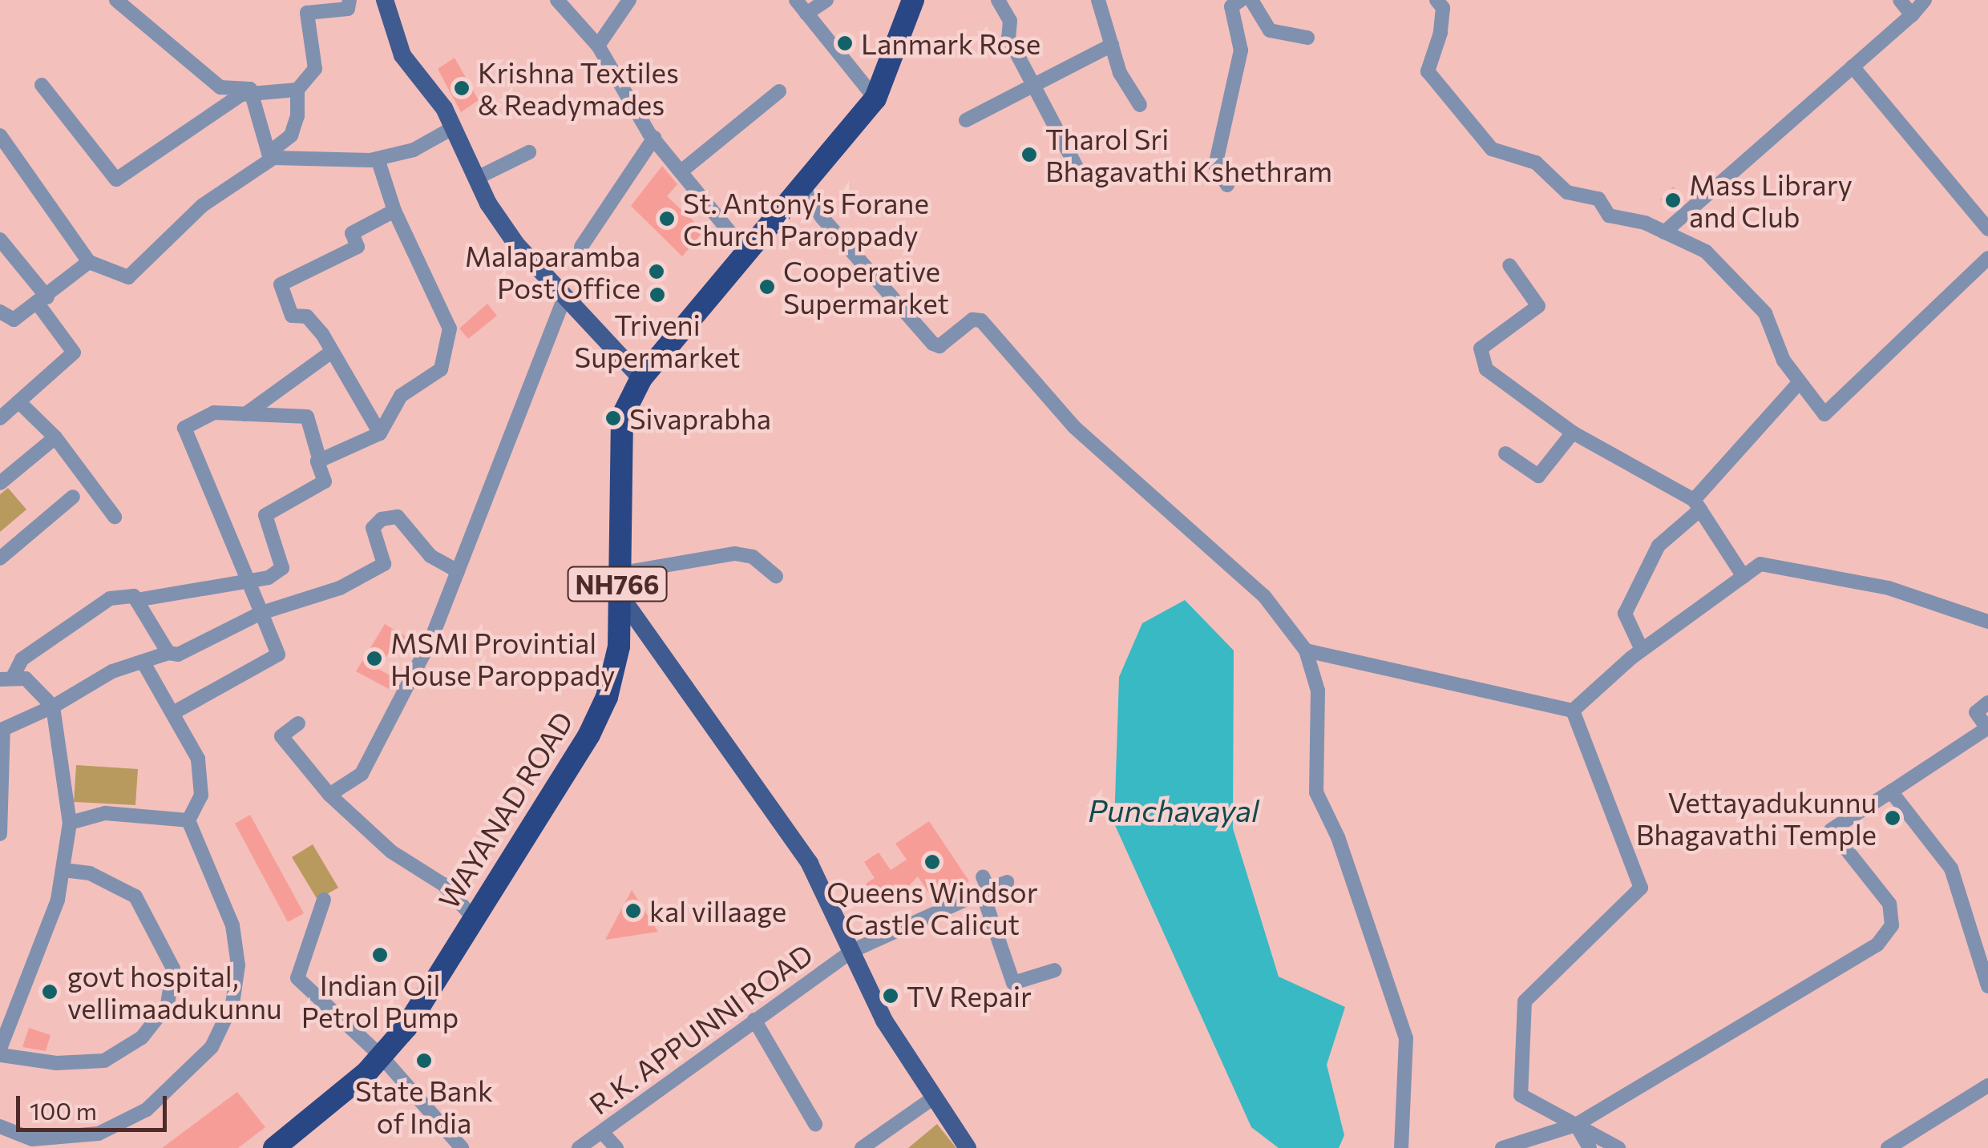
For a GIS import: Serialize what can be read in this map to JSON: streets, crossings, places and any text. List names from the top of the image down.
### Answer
{
  "streets": {
    "highway": ["NH766", "WAYANAD ROAD"],
    "street": ["R.K. APPUNNI ROAD"]
  },
  "water": ["Punchavayal"],
  "places": [
    "Lanmark Rose",
    "Krishna Textiles & Readymades",
    "Tharol Sri Bhagavathi Kshethram",
    "Mass Library and Club",
    "St. Antony's Forane Church Paroppady",
    "Malaparamba Post Office",
    "Cooperative Supermarket",
    "Triveni Supermarket",
    "Sivaprabha",
    "MSMI Provintial House Paroppady",
    "Vettayadukunnu Bhagavathi Temple",
    "Queens Windsor Castle Calicut",
    "kal villaage",
    "Indian Oil Petrol Pump",
    "govt hospital, vellimaadukunnu",
    "TV Repair",
    "State Bank of India"
  ],
  "scale_bar": "100 m"
}
